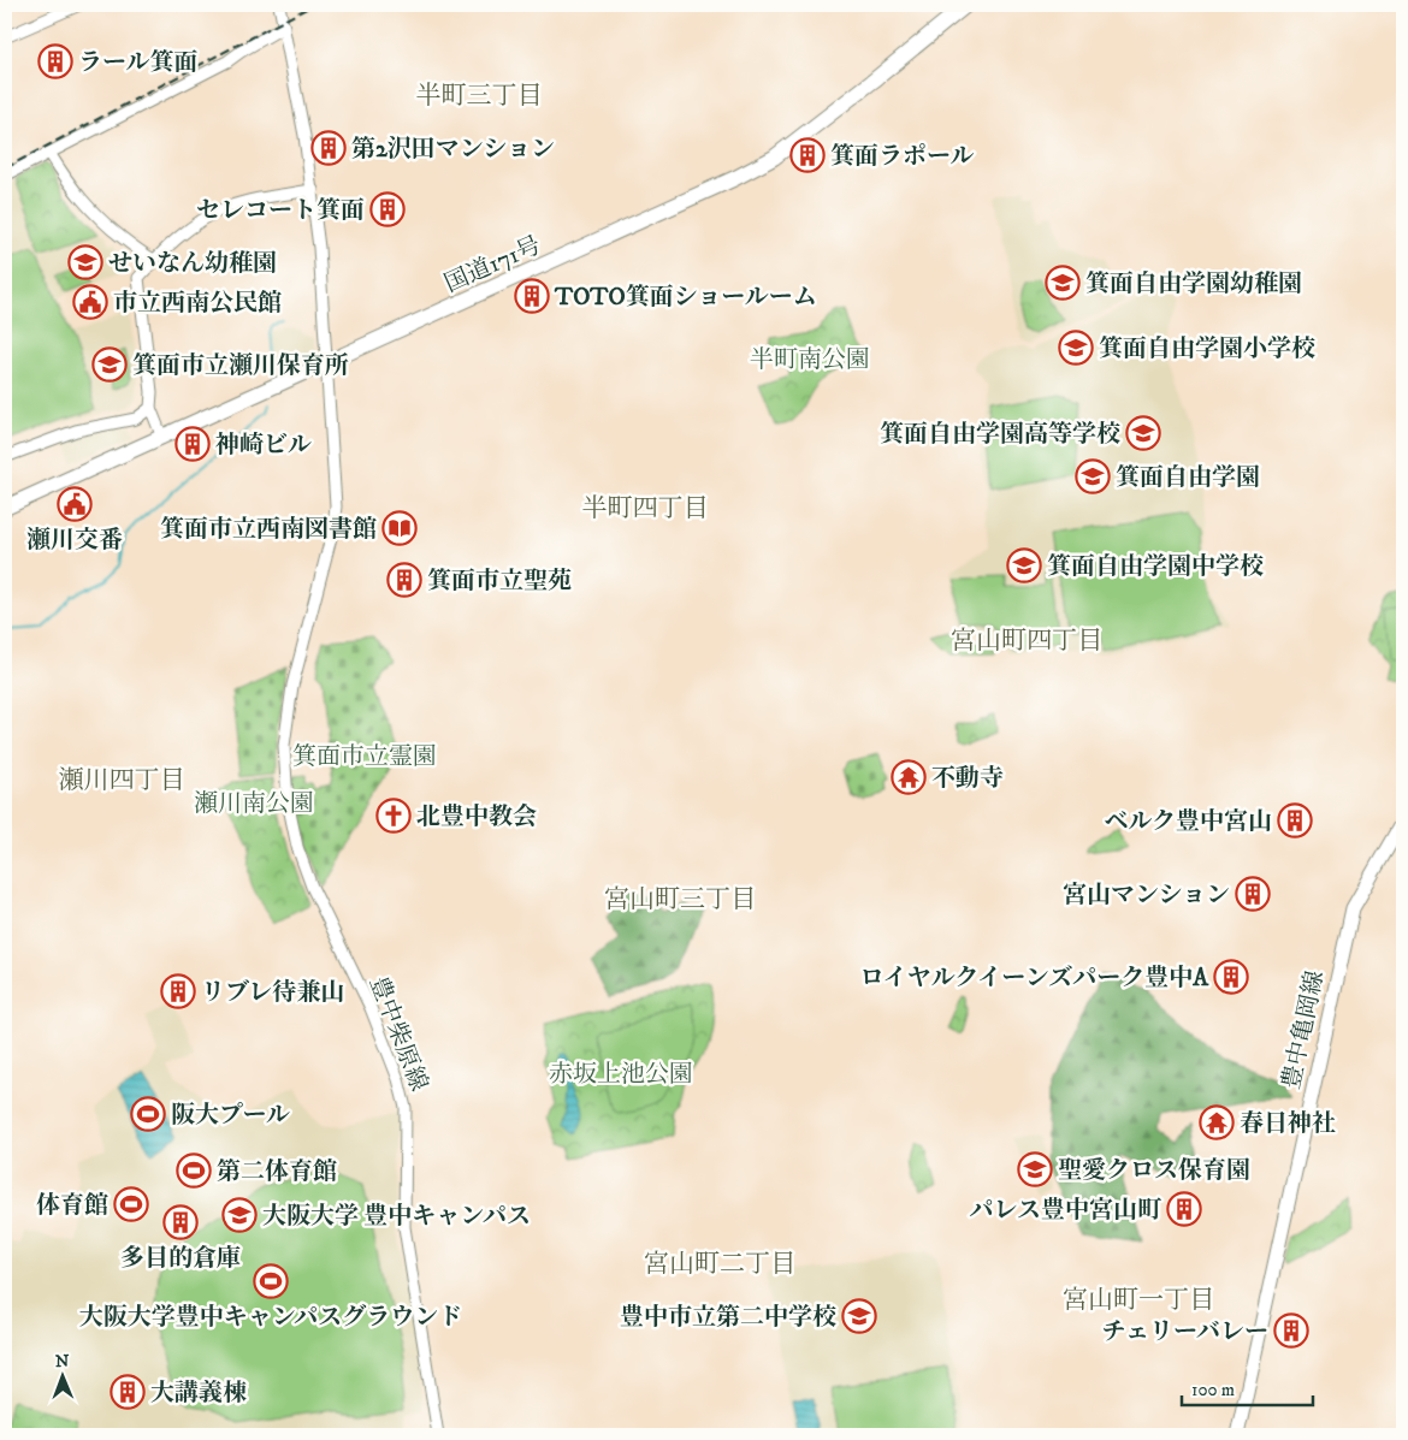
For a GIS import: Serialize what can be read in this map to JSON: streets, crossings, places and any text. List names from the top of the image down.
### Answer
{
  "streets": {
    "highway": ["国道171号"],
    "main road": ["豊中亀岡線"],
    "street": ["豊中柴原線"]
  },
  "crossings": [
    ["国道171号", "豊中柴原線"]
  ],
  "districts": [
    "半町三丁目",
    "半町四丁目",
    "宮山町四丁目",
    "瀬川四丁目",
    "宮山町三丁目",
    "宮山町二丁目",
    "宮山町一丁目"
  ],
  "parks": [
    "半町南公園",
    "箕面市立霊園",
    "瀬川南公園",
    "赤坂上池公園"
  ],
  "places": {
    "building": [
      "ラール箕面",
      "第2沢田マンション",
      "箕面ラポール",
      "セレコート箕面",
      "TOTO箕面ショールーム",
      "神崎ビル",
      "箕面市立聖苑",
      "ベルク豊中宮山",
      "宮山マンション",
      "ロイヤルクイーンズパーク豊中A",
      "リブレ待兼山",
      "パレス豊中宮山町",
      "多目的倉庫",
      "チェリーバレー",
      "大講義棟"
    ],
    "school or university": [
      "せいなん幼稚園",
      "箕面自由学園幼稚園",
      "箕面自由学園小学校",
      "箕面市立瀬川保育所",
      "箕面自由学園高等学校",
      "箕面自由学園",
      "箕面自由学園中学校",
      "聖愛クロス保育園",
      "大阪大学 豊中キャンパス",
      "豊中市立第二中学校"
    ],
    "public building": ["市立西南公民館", "瀬川交番"],
    "library": ["箕面市立西南図書館"],
    "temple": ["不動寺", "春日神社"],
    "church": ["北豊中教会"],
    "sports": [
      "阪大プール",
      "第二体育館",
      "体育館",
      "大阪大学豊中キャンパスグラウンド"
    ]
  },
  "scale_bar": "100 m",
  "north": "top"
}
